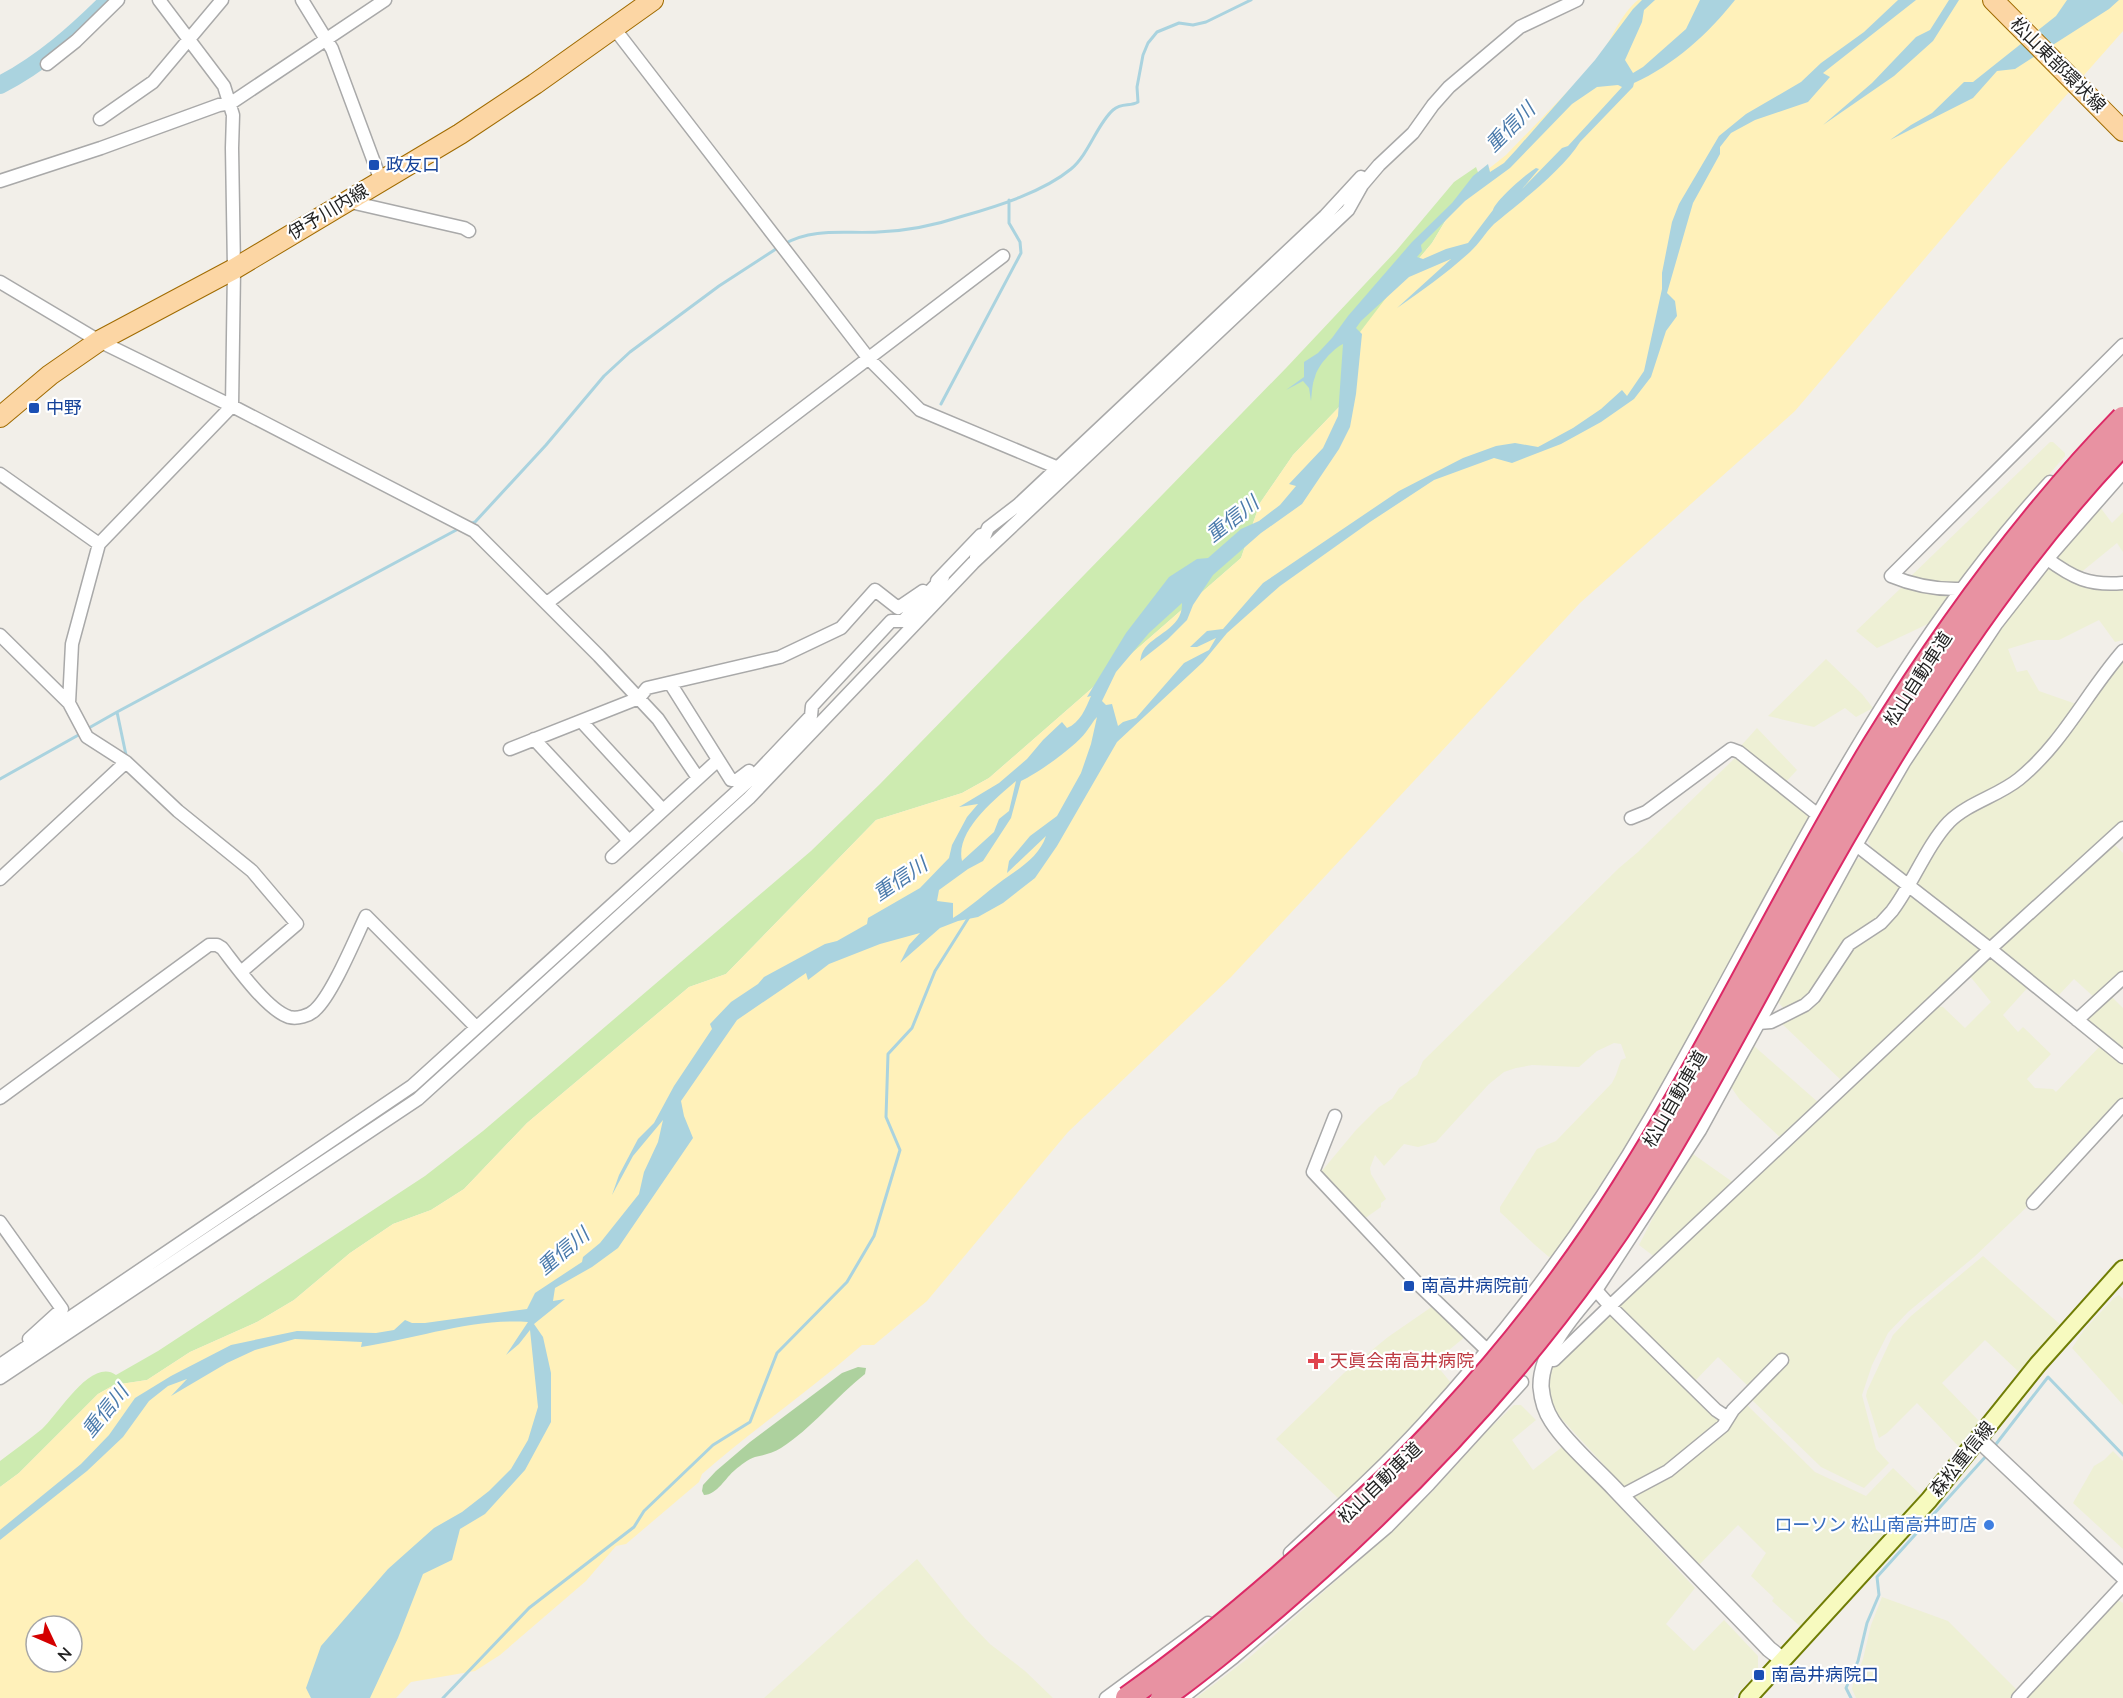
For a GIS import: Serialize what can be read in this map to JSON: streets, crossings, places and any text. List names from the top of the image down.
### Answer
{
  "streets": {
    "highway": ["松山自動車道"],
    "main road": ["松山東部環状線", "伊予川内線", "森松重信線"]
  },
  "water": ["重信川"],
  "places": {
    "transit": [
      "政友口",
      "中野",
      "南高井病院前",
      "南高井病院口"
    ],
    "health": ["天眞会南高井病院"],
    "other": ["ローソン 松山南高井町店"]
  },
  "north": "bottom right"
}
